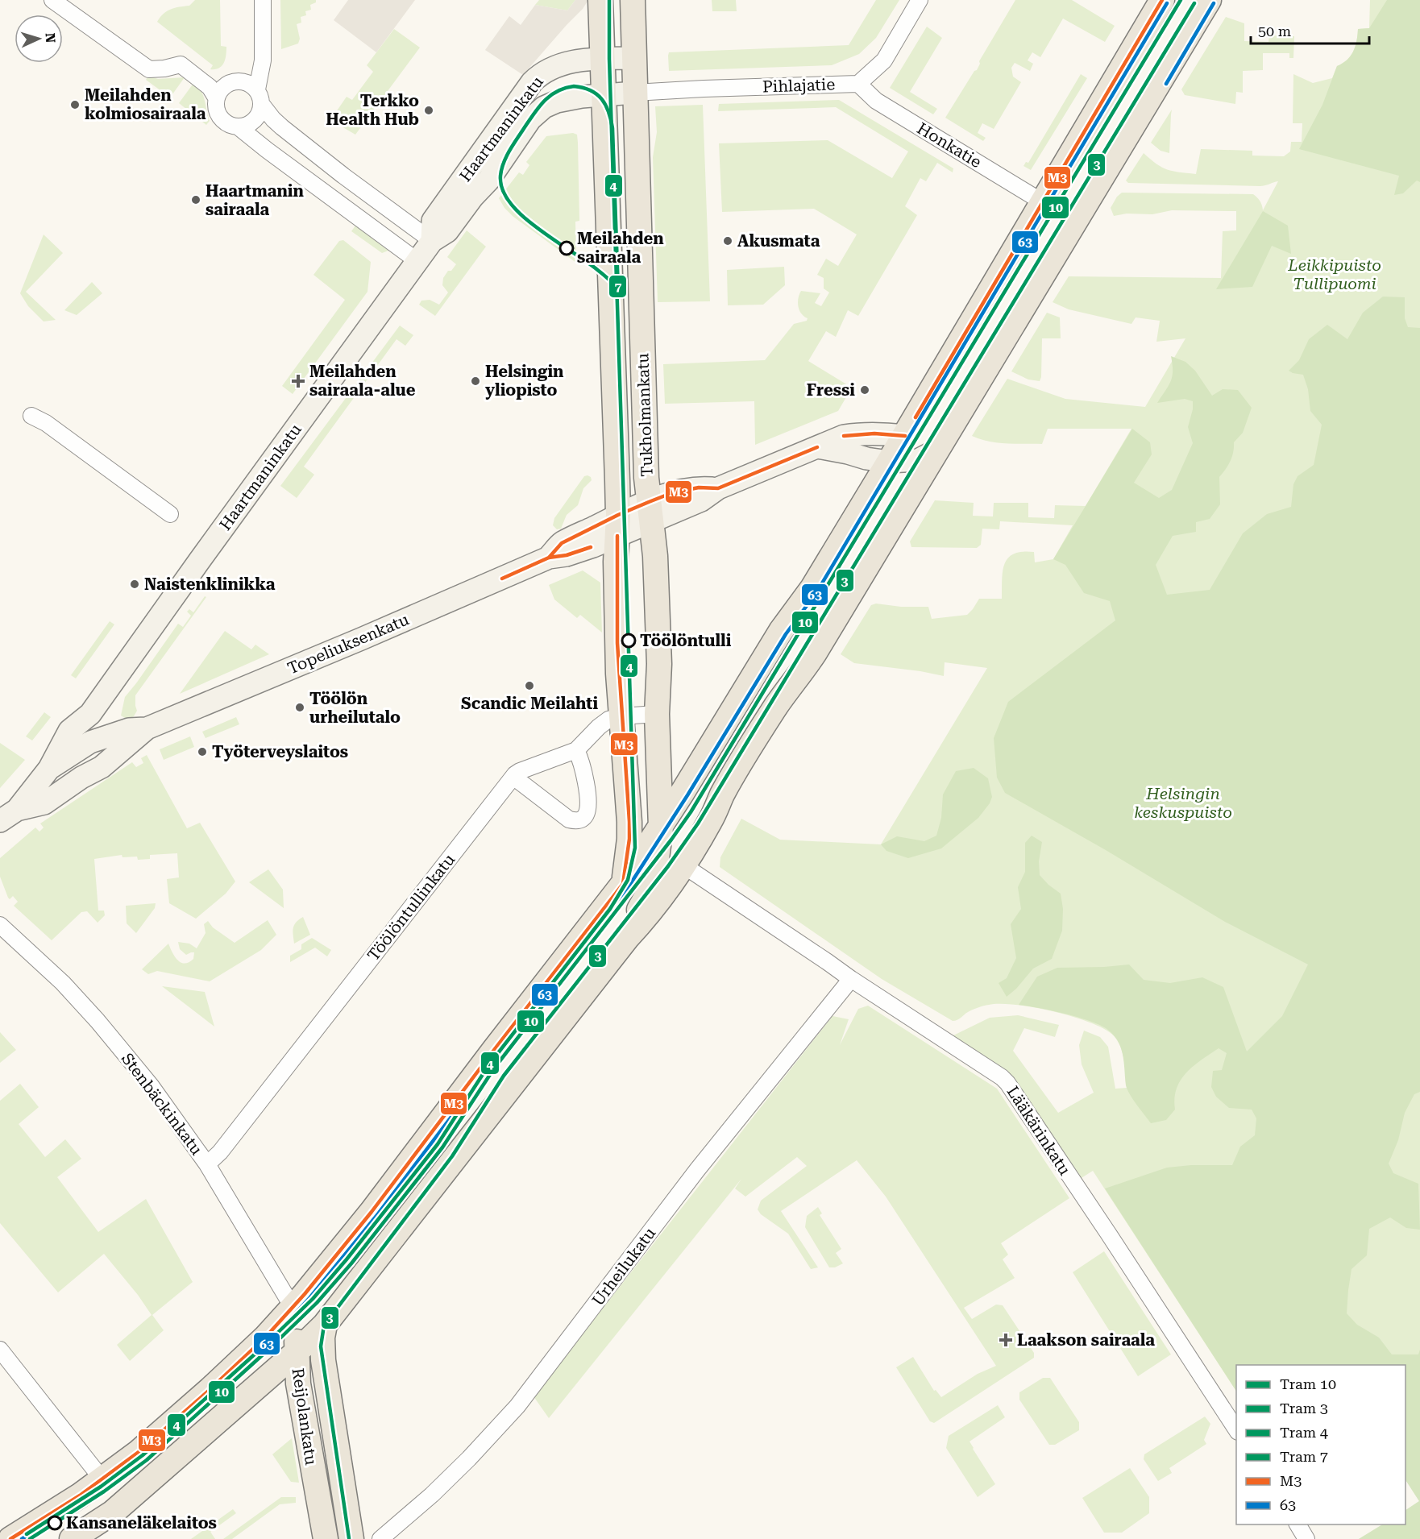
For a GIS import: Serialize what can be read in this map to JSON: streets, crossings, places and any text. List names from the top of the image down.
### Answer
{
  "streets": {
    "main road": [
      "Haartmaninkatu",
      "Tukholmankatu",
      "Topeliuksenkatu",
      "Reijolankatu"
    ],
    "street": [
      "Pihlajatie",
      "Honkatie",
      "Töölöntullinkatu",
      "Stenbäckinkatu",
      "Lääkärinkatu",
      "Urheilukatu"
    ]
  },
  "crossings": [
    ["Pihlajatie", "Haartmaninkatu"],
    ["Pihlajatie", "Honkatie"],
    ["Pihlajatie", "Tukholmankatu"],
    ["Haartmaninkatu", "Tukholmankatu"],
    ["Haartmaninkatu", "Topeliuksenkatu"],
    ["Tukholmankatu", "Topeliuksenkatu"],
    ["Tukholmankatu", "Töölöntullinkatu"],
    ["Töölöntullinkatu", "Stenbäckinkatu"],
    ["Stenbäckinkatu", "Reijolankatu"],
    ["Lääkärinkatu", "Urheilukatu"]
  ],
  "parks": ["Leikkipuisto Tullipuomi", "Helsingin keskuspuisto"],
  "places": {
    "other": [
      "Meilahden kolmiosairaala",
      "Terkko Health Hub",
      "Haartmanin sairaala",
      "Akusmata",
      "Meilahden sairaala",
      "Helsingin yliopisto",
      "Fressi",
      "Naistenklinikka",
      "Töölöntulli",
      "Scandic Meilahti",
      "Töölön urheilutalo",
      "Työterveyslaitos",
      "Kansaneläkelaitos"
    ],
    "health": ["Meilahden sairaala-alue", "Laakson sairaala"]
  },
  "lines": [
    "tram line 10",
    "tram line 4",
    "transit line M3",
    "tram line 3",
    "transit line 63",
    "tram line 7"
  ],
  "legend": [
    "Tram 10",
    "Tram 3",
    "Tram 4",
    "Tram 7",
    "M3",
    "63"
  ],
  "scale_bar": "50 m",
  "north": "right"
}
